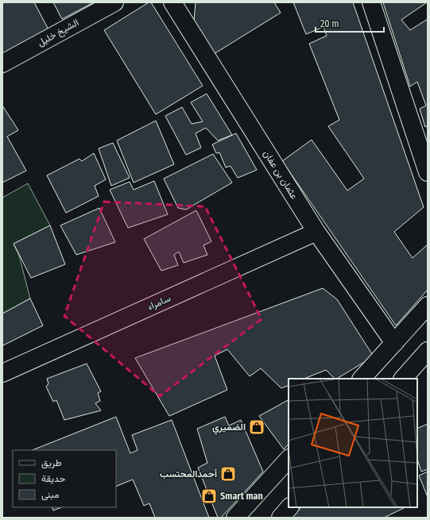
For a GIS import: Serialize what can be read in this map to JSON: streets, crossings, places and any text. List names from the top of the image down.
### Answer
{
  "streets": {
    "street": ["الشيخ خليل", "عثمان بن عفان", "سامراء"]
  },
  "crossings": [
    ["عثمان بن عفان", "سامراء"]
  ],
  "places": {
    "shop": ["الضميري", "أحمدالمحتسب", "Smart man"]
  },
  "legend": ["طريق", "حديقة", "مبنى"],
  "scale_bar": "20 m"
}
